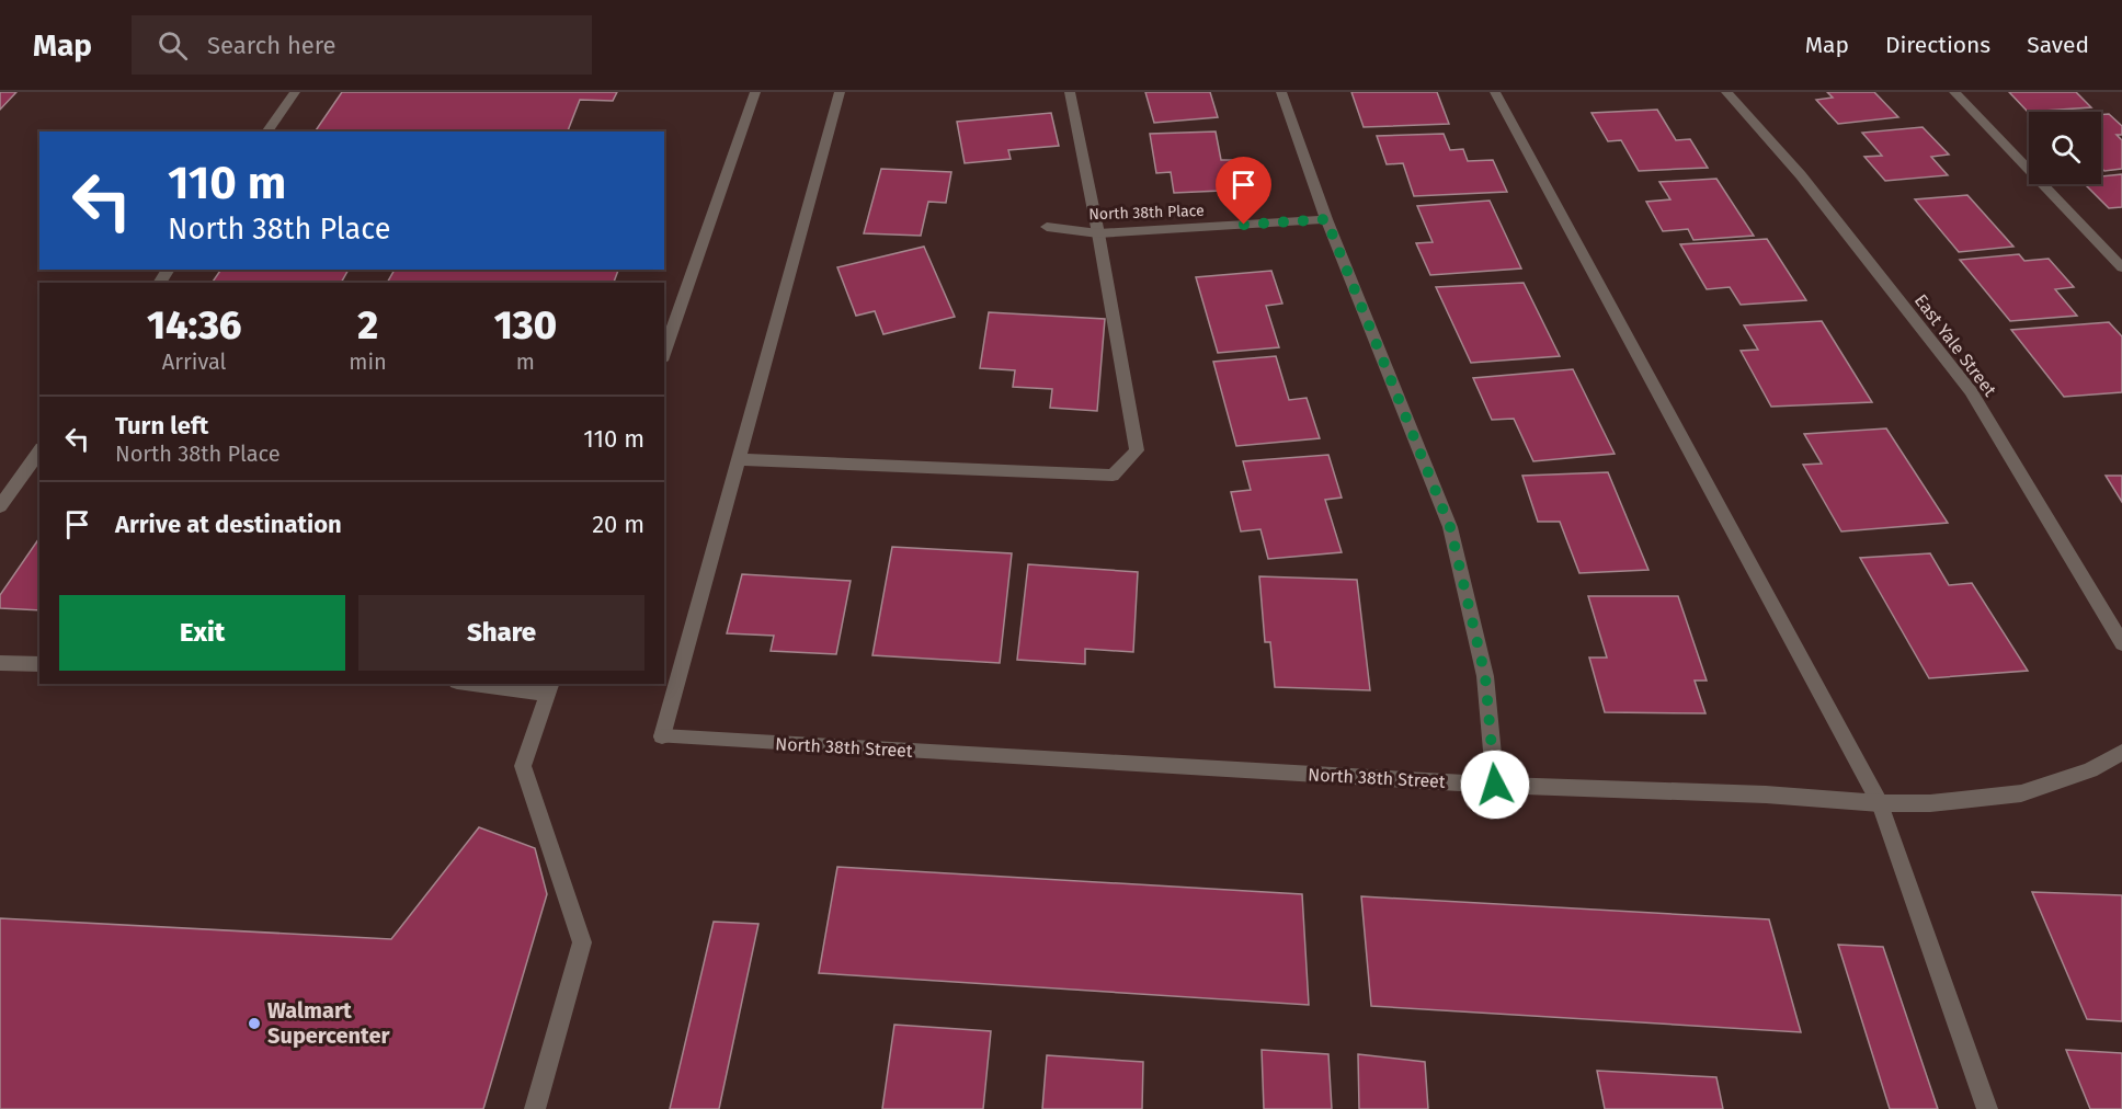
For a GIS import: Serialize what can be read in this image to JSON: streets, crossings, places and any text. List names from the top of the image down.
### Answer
{
  "streets": {
    "street": ["North 38th Place", "East Yale Street", "North 38th Street"]
  },
  "places": ["Walmart Supercenter"],
  "page": {
    "header": "Map",
    "search": "Search here",
    "nav": ["Map", "Directions", "Saved"],
    "turn": ["110 m", "North 38th Place"],
    "eta": [
      "14:36",
      "Arrival",
      "2",
      "min",
      "130",
      "m"
    ],
    "list": [
      {
        "name": "Turn left",
        "note": "North 38th Place",
        "value": "110 m"
      },
      {
        "name": "Arrive at destination",
        "value": "20 m"
      }
    ],
    "buttons": ["Exit", "Share"]
  }
}
